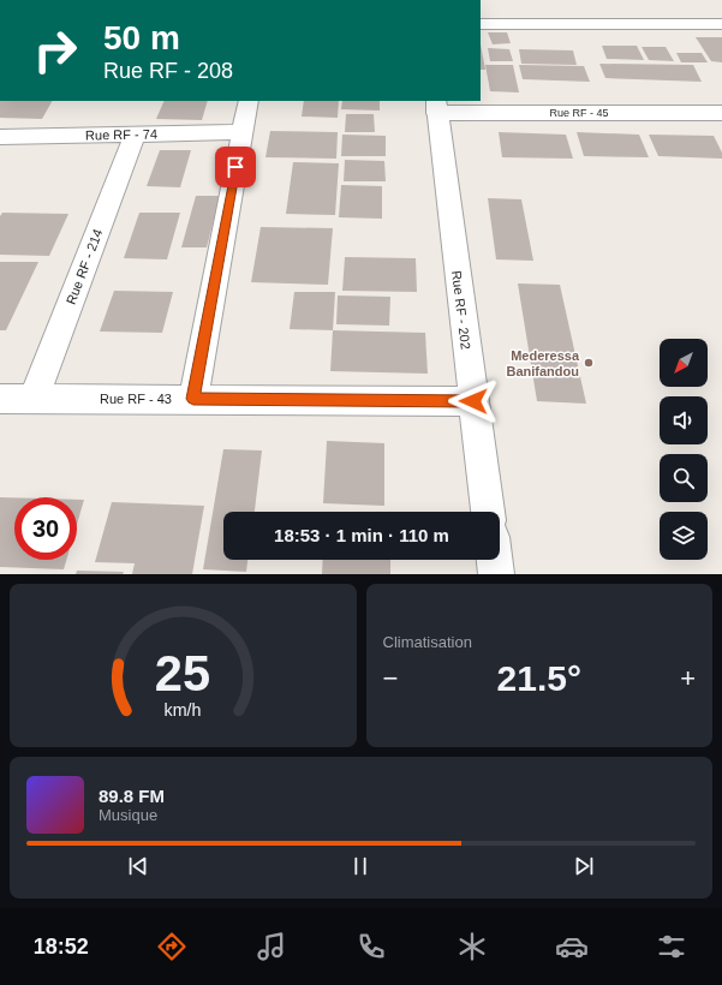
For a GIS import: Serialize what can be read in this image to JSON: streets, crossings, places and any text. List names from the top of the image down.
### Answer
{
  "streets": {
    "street": [
      "Rue RF - 45",
      "Rue RF - 74",
      "Rue RF - 214",
      "Rue RF - 202",
      "Rue RF - 43"
    ]
  },
  "crossings": [
    ["Rue RF - 45", "Rue RF - 202"],
    ["Rue RF - 74", "Rue RF - 214"],
    ["Rue RF - 214", "Rue RF - 43"],
    ["Rue RF - 202", "Rue RF - 43"]
  ],
  "places": ["Mederessa Banifandou"],
  "north": "bottom left",
  "page": {
    "turn": ["50 m", "Rue RF - 208"],
    "limit": "30",
    "trip": "18:53 · 1 min · 110 m",
    "tile": "Climatisation",
    "heat": ["−", "21.5°", "+"],
    "song": ["89.8 FM", "Musique"],
    "tabs": "18:52",
    "gauge": ["25", "km/h"]
  }
}
